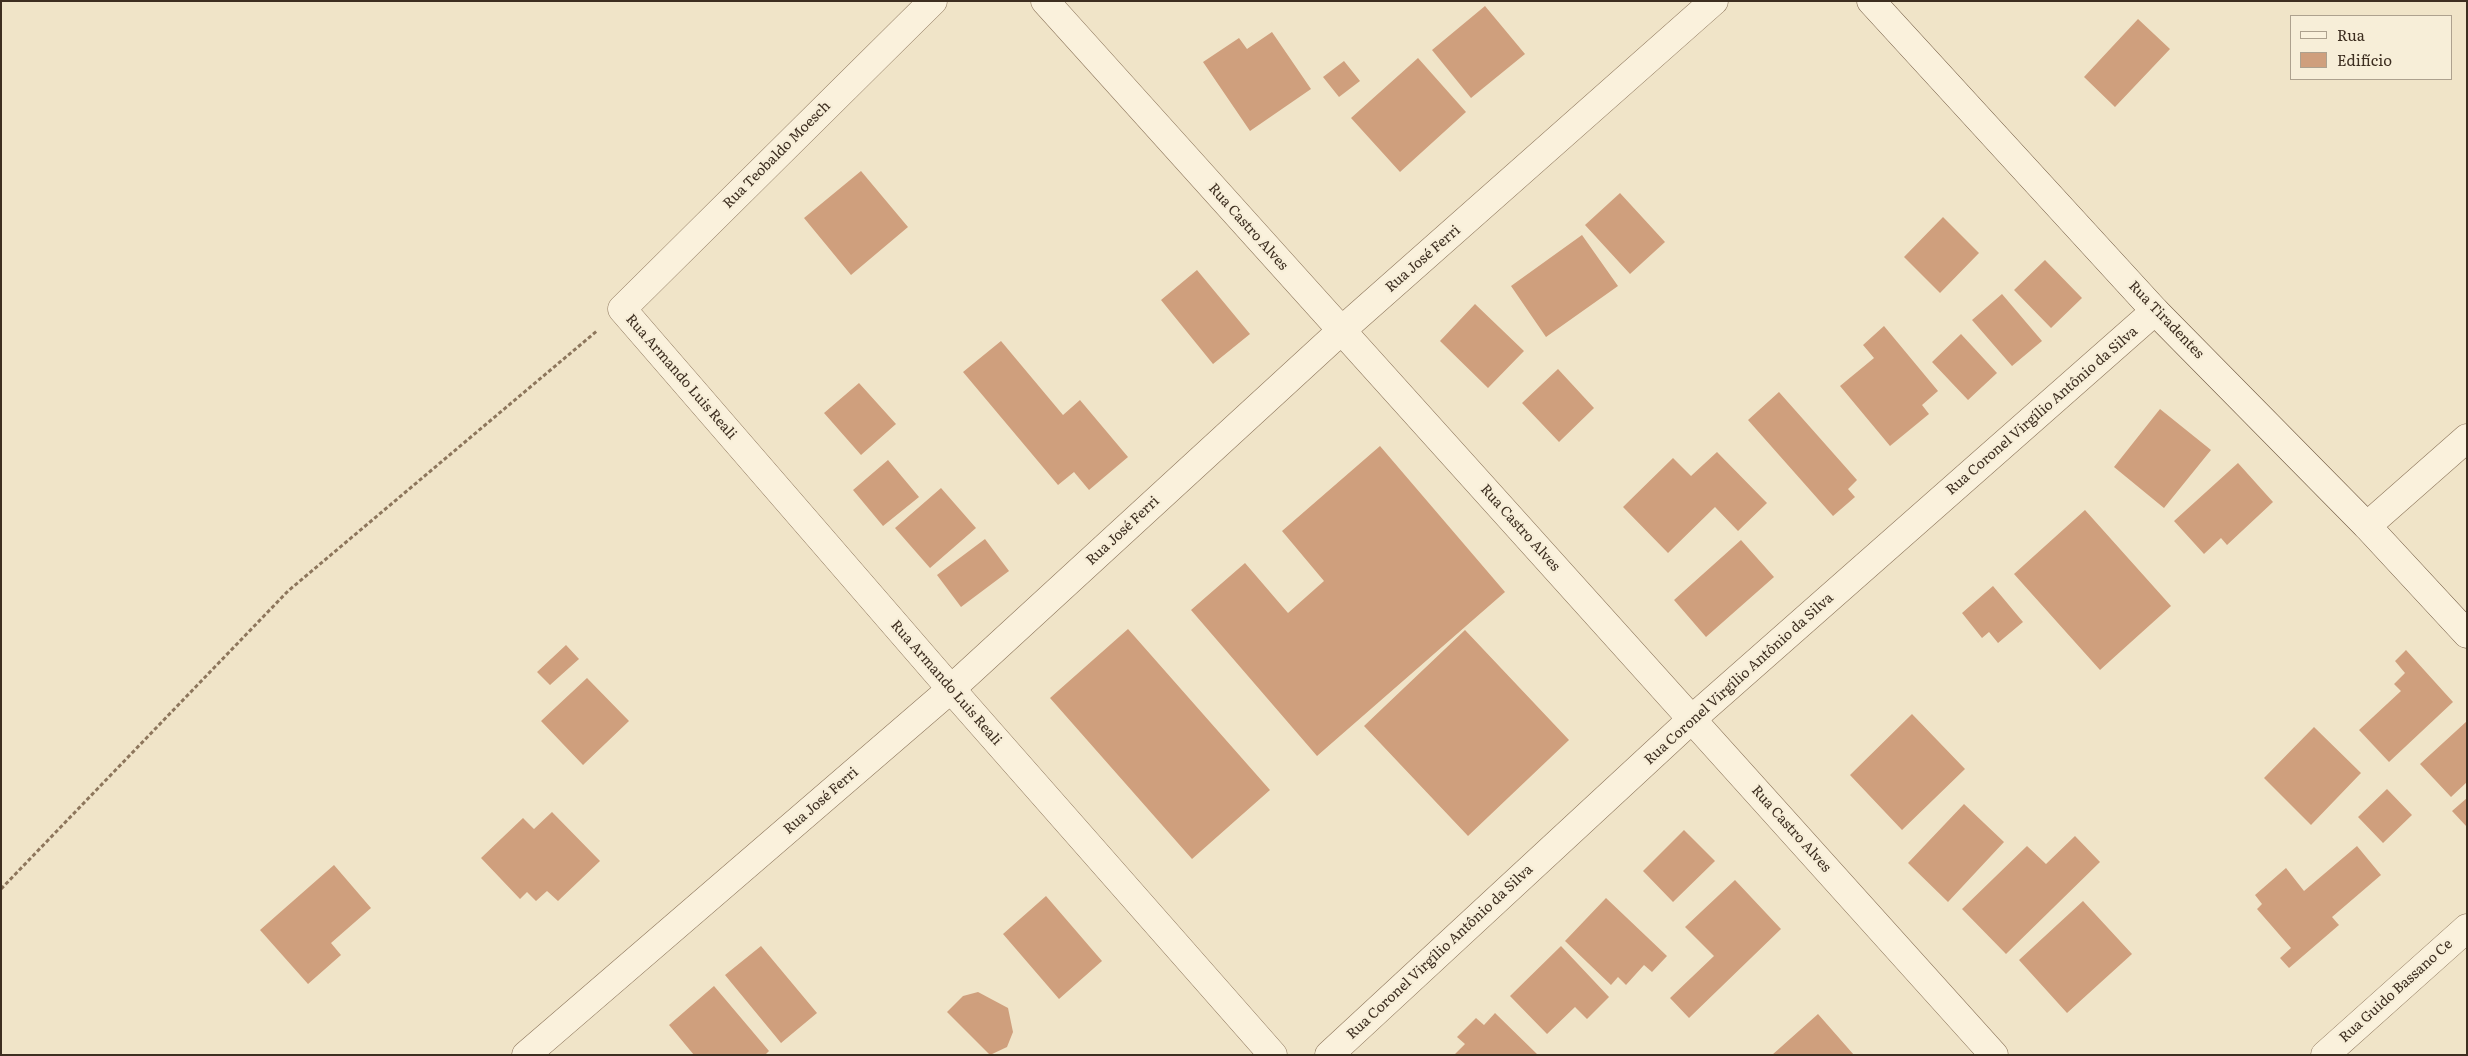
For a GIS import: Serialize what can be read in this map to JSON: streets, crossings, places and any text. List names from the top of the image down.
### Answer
{
  "streets": {
    "street": [
      "Rua Teobaldo Moesch",
      "Rua Castro Alves",
      "Rua José Ferri",
      "Rua Tiradentes",
      "Rua Armando Luis Reali",
      "Rua Coronel Virgílio Antônio da Silva",
      "Rua Guido Bassano Ce"
    ]
  },
  "crossings": [
    ["Rua Teobaldo Moesch", "Rua Armando Luis Reali"],
    ["Rua Castro Alves", "Rua José Ferri"],
    ["Rua Castro Alves", "Rua Coronel Virgílio Antônio da Silva"],
    ["Rua José Ferri", "Rua Armando Luis Reali"],
    ["Rua Tiradentes", "Rua Coronel Virgílio Antônio da Silva"]
  ],
  "legend": ["Rua", "Edifício"]
}
